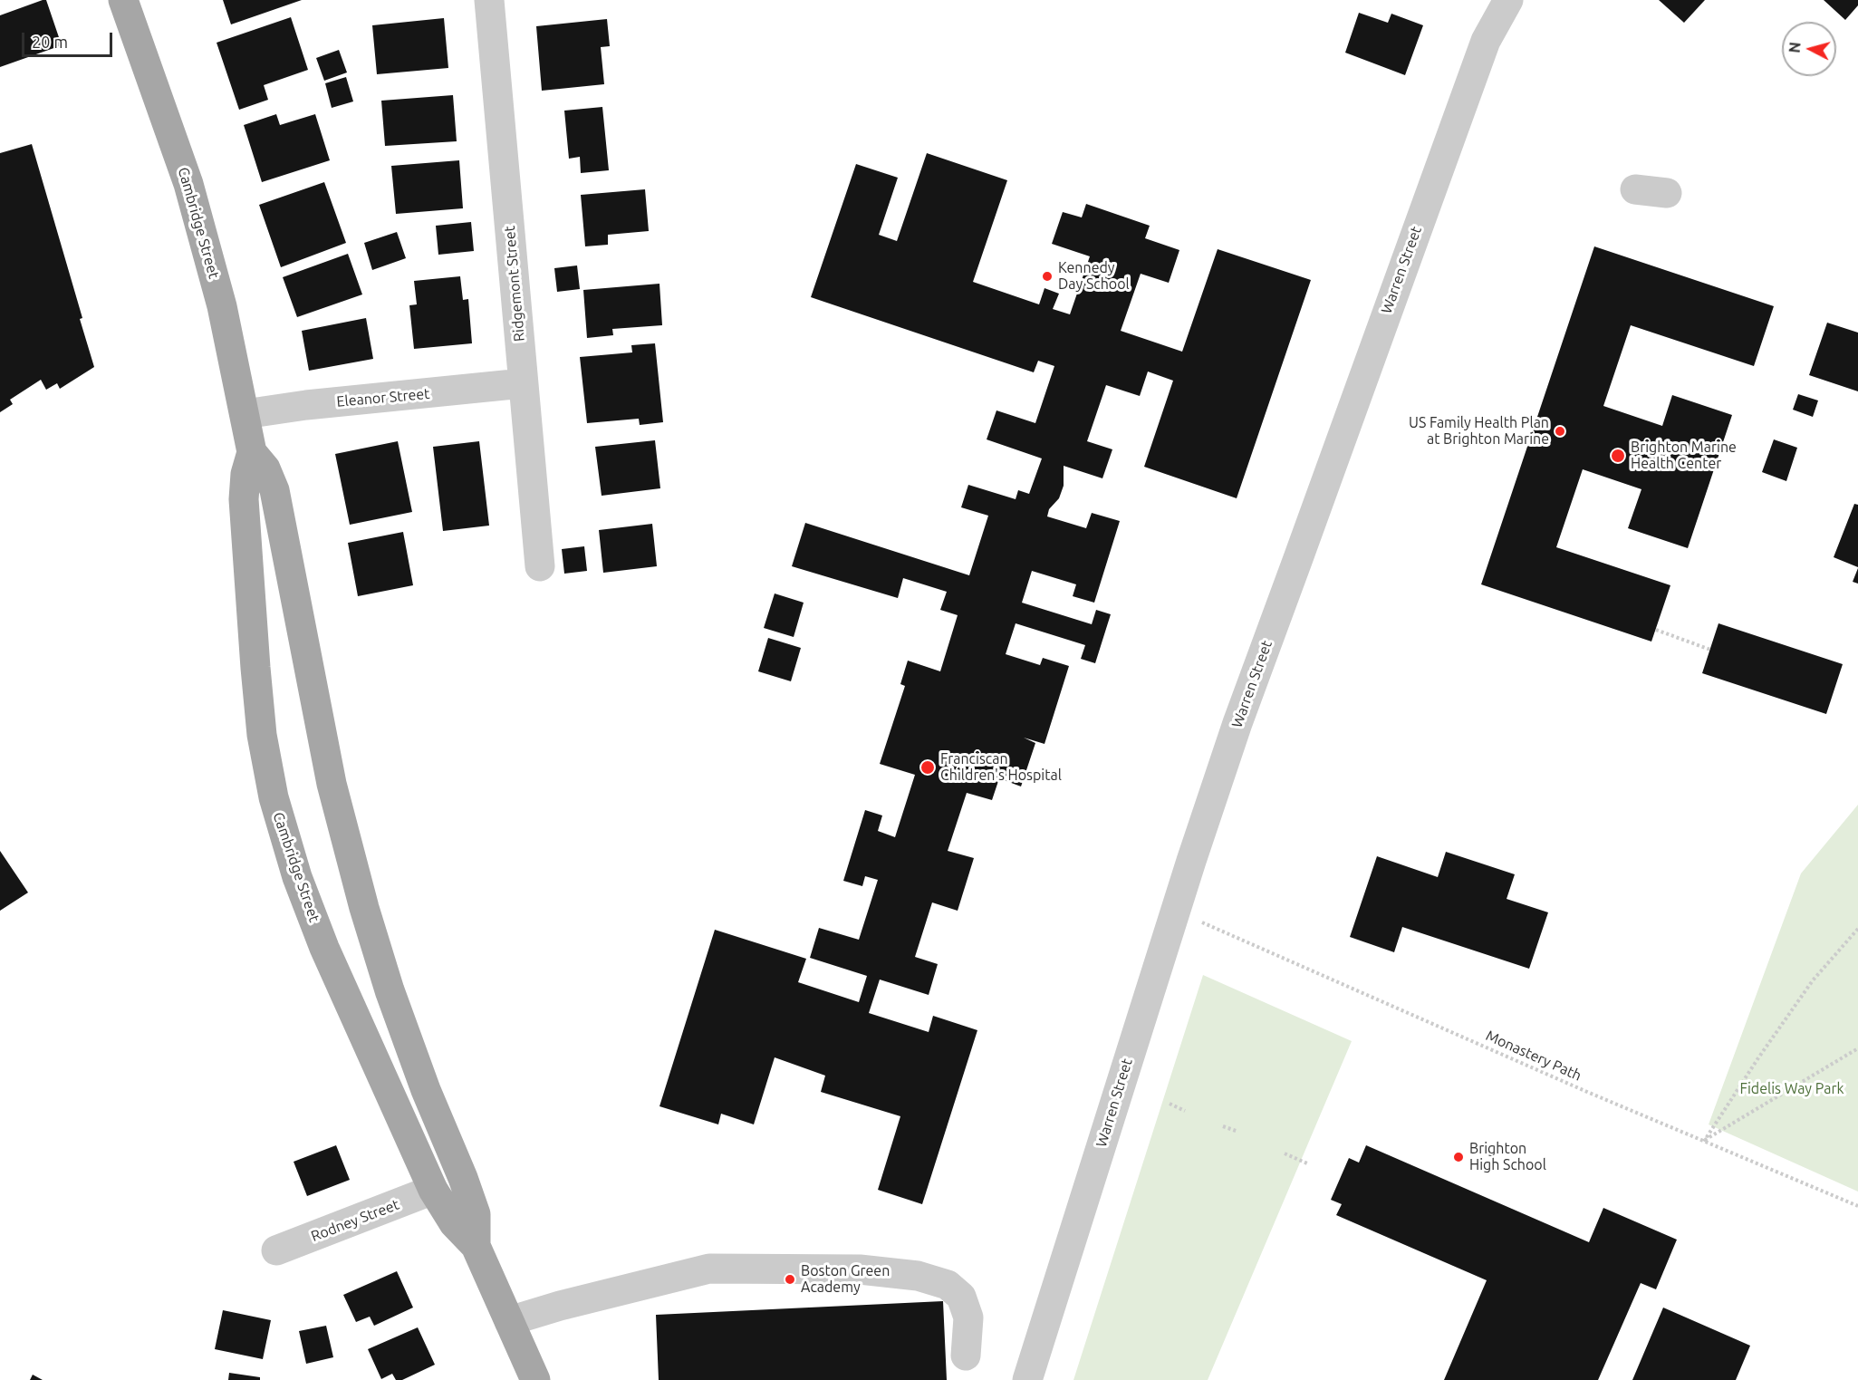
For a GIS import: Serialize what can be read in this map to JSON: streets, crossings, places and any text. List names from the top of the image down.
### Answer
{
  "streets": {
    "main road": ["Cambridge Street"],
    "street": [
      "Warren Street",
      "Ridgemont Street",
      "Eleanor Street",
      "Rodney Street"
    ],
    "path": ["Monastery Path"]
  },
  "crossings": [
    ["Cambridge Street", "Eleanor Street"],
    ["Cambridge Street", "Rodney Street"],
    ["Ridgemont Street", "Eleanor Street"]
  ],
  "parks": ["Fidelis Way Park"],
  "places": [
    "Kennedy Day School",
    "US Family Health Plan at Brighton Marine",
    "Brighton Marine Health Center",
    "Franciscan Children's Hospital",
    "Brighton High School",
    "Boston Green Academy"
  ],
  "scale_bar": "20 m",
  "north": "left"
}
